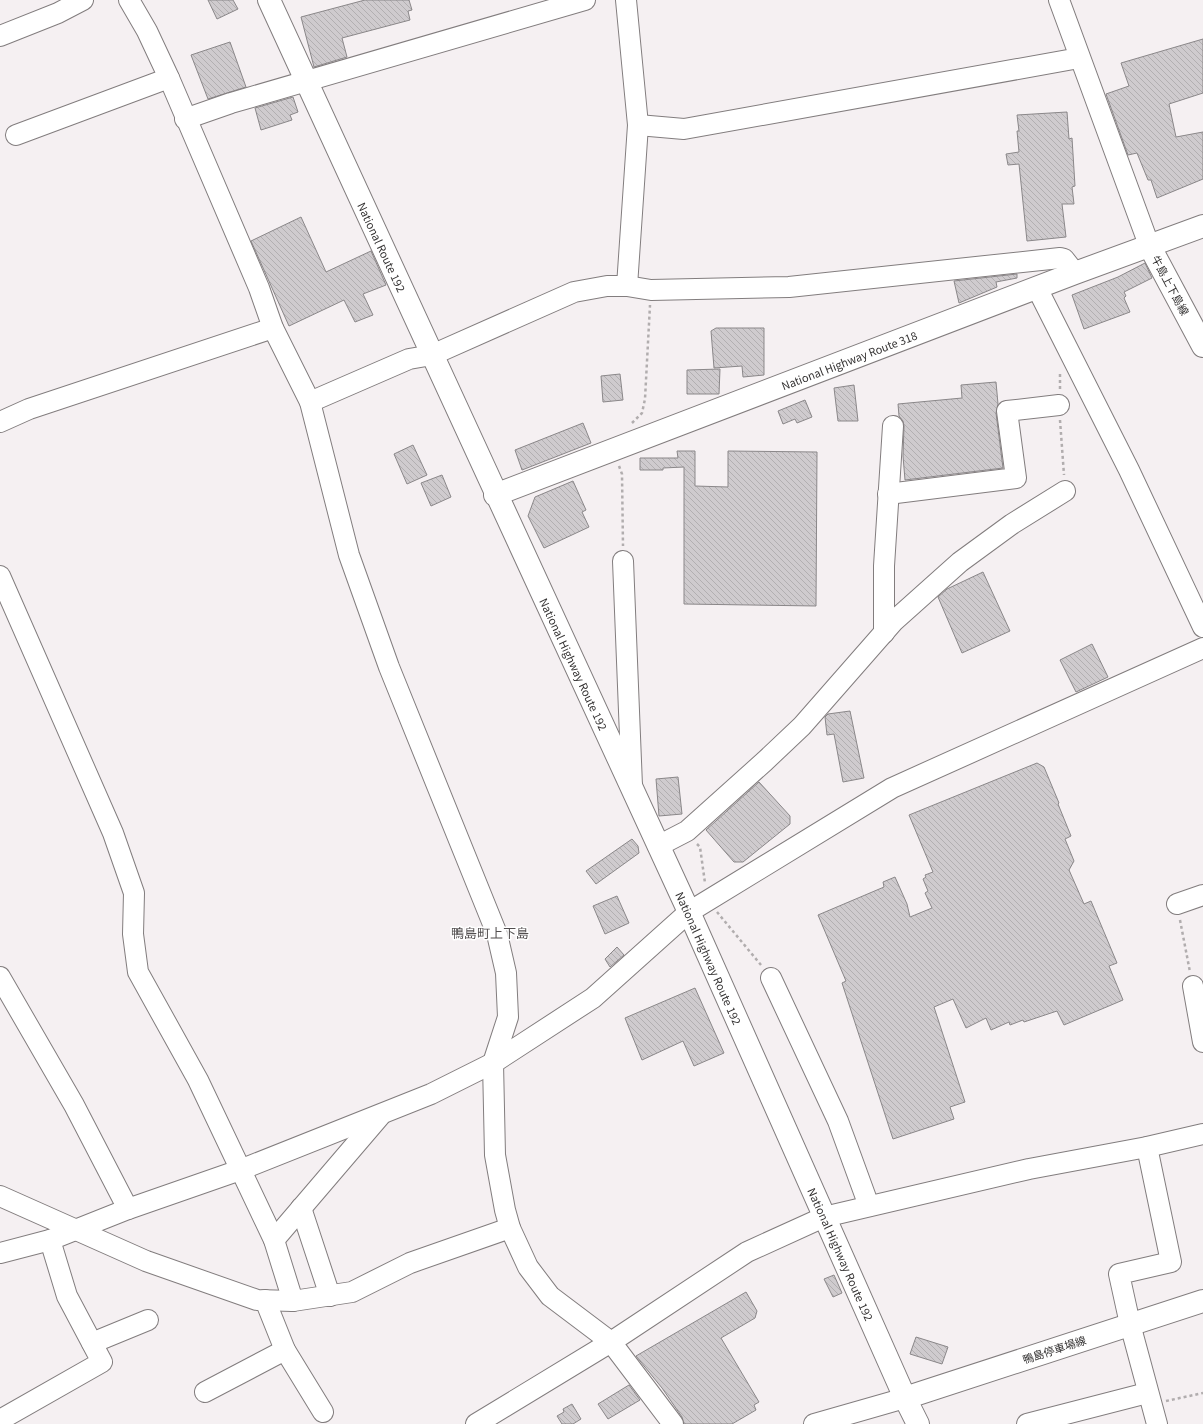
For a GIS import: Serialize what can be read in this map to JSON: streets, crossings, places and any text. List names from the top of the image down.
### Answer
{
  "streets": {
    "main road": [
      "National Route 192",
      "牛島上下島線",
      "National Highway Route 318",
      "National Highway Route 192",
      "鴨島停車場線"
    ]
  },
  "crossings": [
    ["National Route 192", "National Highway Route 318"],
    ["National Route 192", "National Highway Route 192"],
    ["牛島上下島線", "National Highway Route 318"],
    ["National Highway Route 318", "National Highway Route 192"],
    ["National Highway Route 192", "鴨島停車場線"]
  ],
  "districts": ["鴨島町上下島"]
}
